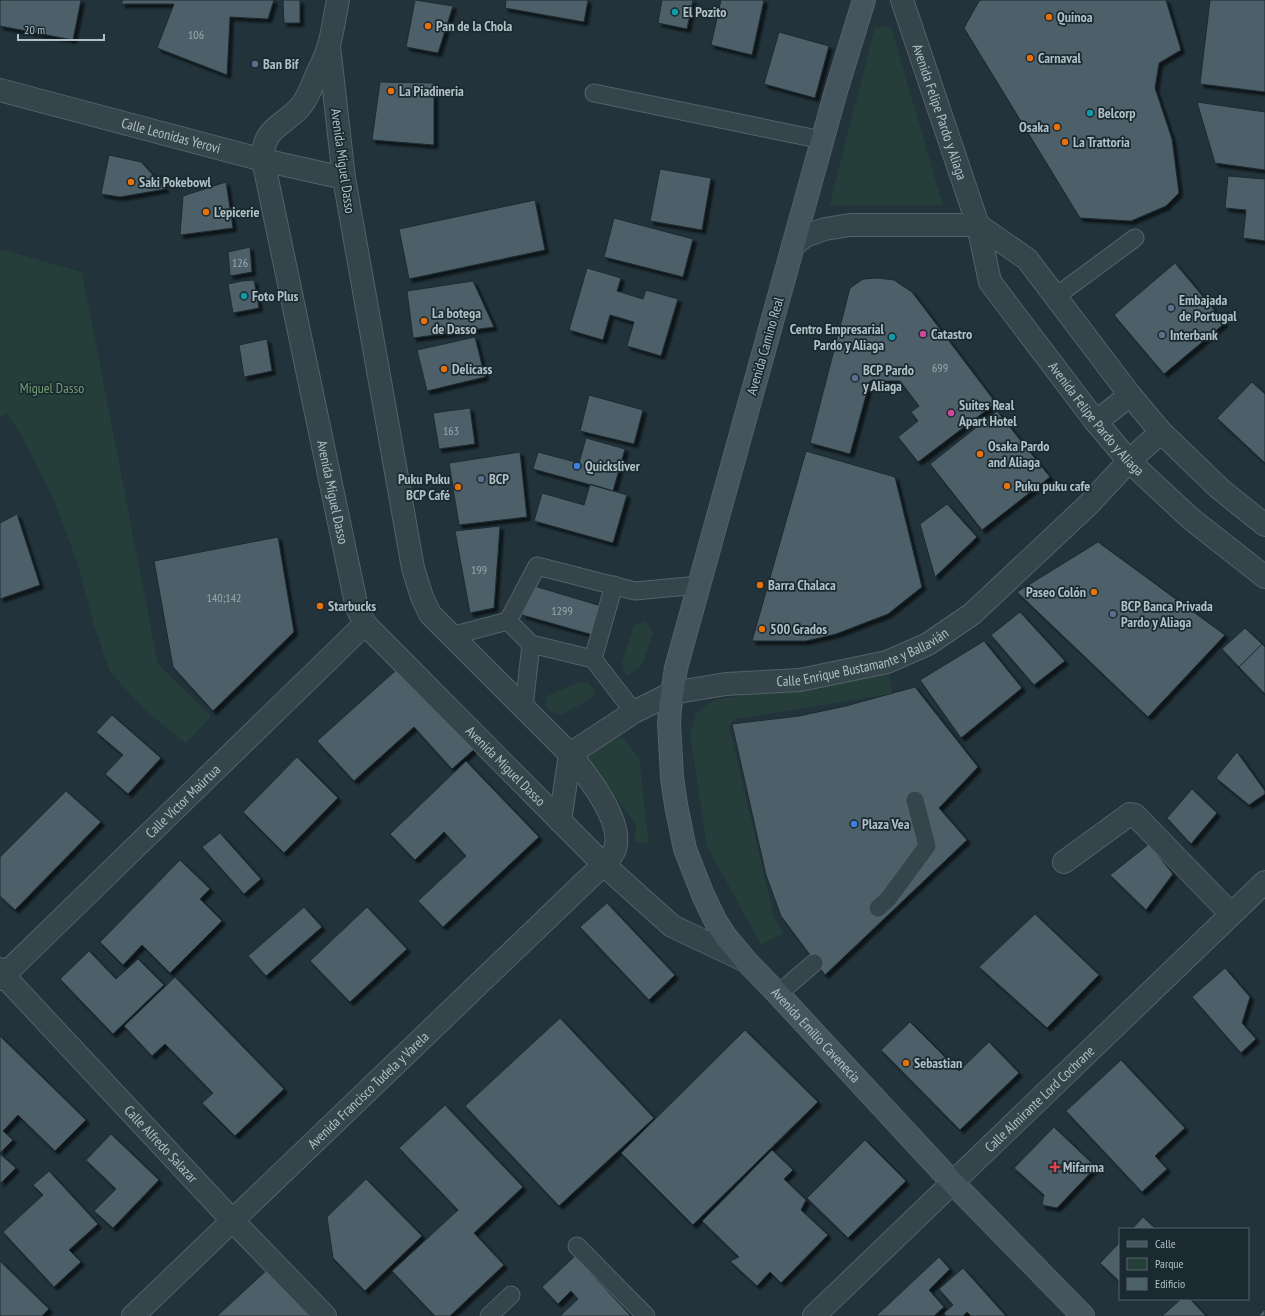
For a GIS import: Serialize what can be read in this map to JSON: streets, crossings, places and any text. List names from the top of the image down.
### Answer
{
  "streets": {
    "main road": ["Avenida Camino Real", "Avenida Emilio Cavenecia"],
    "street": [
      "Avenida Felipe Pardo y Aliaga",
      "Calle Leonidas Yerovi",
      "Avenida Miguel Dasso",
      "Calle Enrique Bustamante y Ballavián",
      "Calle Víctor Maúrtua",
      "Avenida Francisco Tudela y Varela",
      "Calle Almirante Lord Cochrane",
      "Calle Alfredo Salazar"
    ]
  },
  "crossings": [
    ["Avenida Felipe Pardo y Aliaga", "Calle Enrique Bustamante y Ballavián"],
    ["Calle Leonidas Yerovi", "Avenida Miguel Dasso"],
    ["Avenida Miguel Dasso", "Calle Enrique Bustamante y Ballavián"],
    ["Avenida Miguel Dasso", "Calle Víctor Maúrtua"],
    ["Avenida Miguel Dasso", "Avenida Emilio Cavenecia"],
    ["Avenida Miguel Dasso", "Avenida Francisco Tudela y Varela"],
    ["Avenida Camino Real", "Calle Enrique Bustamante y Ballavián"],
    ["Avenida Camino Real", "Avenida Emilio Cavenecia"],
    ["Calle Enrique Bustamante y Ballavián", "Avenida Emilio Cavenecia"],
    ["Calle Víctor Maúrtua", "Calle Alfredo Salazar"],
    ["Avenida Emilio Cavenecia", "Calle Almirante Lord Cochrane"],
    ["Avenida Francisco Tudela y Varela", "Calle Alfredo Salazar"]
  ],
  "parks": ["Miguel Dasso"],
  "places": {
    "other": [
      "El Pozito",
      "Quinoa",
      "Pan de la Chola",
      "Carnaval",
      "Ban Bif",
      "La Piadineria",
      "Belcorp",
      "Osaka",
      "La Trattoria",
      "Saki Pokebowl",
      "L'epicerie",
      "Foto Plus",
      "Embajada de Portugal",
      "La botega de Dasso",
      "Catastro",
      "Interbank",
      "Centro Empresarial Pardo y Aliaga",
      "Delicass",
      "BCP Pardo y Aliaga",
      "Suites Real Apart Hotel",
      "Osaka Pardo and Aliaga",
      "Quicksliver",
      "BCP",
      "Puku puku cafe",
      "Puku Puku BCP Café",
      "Barra Chalaca",
      "Paseo Colón",
      "Starbucks",
      "BCP Banca Privada Pardo y Aliaga",
      "500 Grados",
      "Plaza Vea",
      "Sebastian"
    ],
    "health": ["Mifarma"]
  },
  "house_numbers": [
    "106",
    "126",
    "699",
    "163",
    "199",
    "140;142",
    "1299"
  ],
  "legend": ["Calle", "Parque", "Edificio"],
  "scale_bar": "20 m"
}
